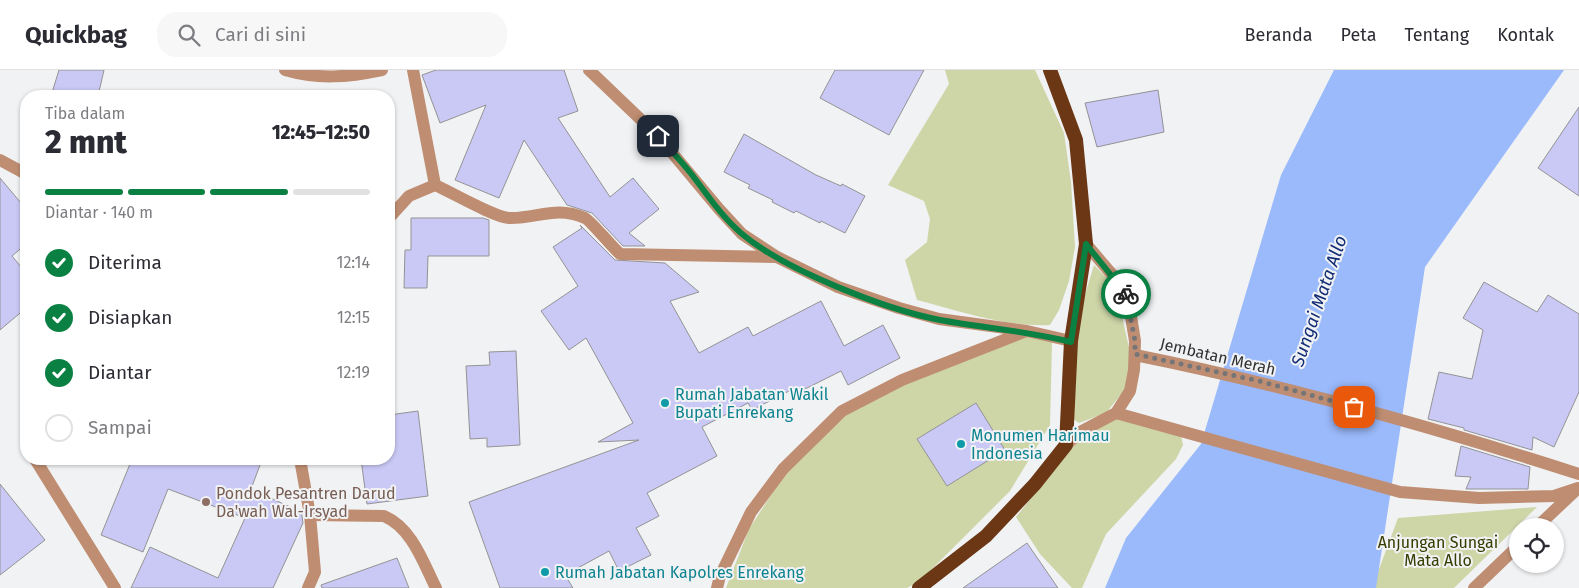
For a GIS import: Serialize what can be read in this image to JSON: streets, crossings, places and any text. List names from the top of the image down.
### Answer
{
  "streets": {
    "street": ["Jembatan Merah"]
  },
  "water": ["Sungai Mata Allo"],
  "parks": ["Anjungan Sungai Mata Allo"],
  "places": [
    "Rumah Jabatan Wakil Bupati Enrekang",
    "Monumen Harimau Indonesia",
    "Pondok Pesantren Darud Da'wah Wal-Irsyad",
    "Rumah Jabatan Kapolres Enrekang"
  ],
  "page": {
    "header": "Quickbag",
    "search": "Cari di sini",
    "nav": [
      "Beranda",
      "Peta",
      "Tentang",
      "Kontak"
    ],
    "heading": ["2 mnt", "Tiba dalam", "12:45–12:50"],
    "bar": "Diantar · 140 m",
    "list": [
      ["Diterima", "12:14"],
      ["Disiapkan", "12:15"],
      ["Diantar", "12:19"],
      "Sampai"
    ]
  }
}
